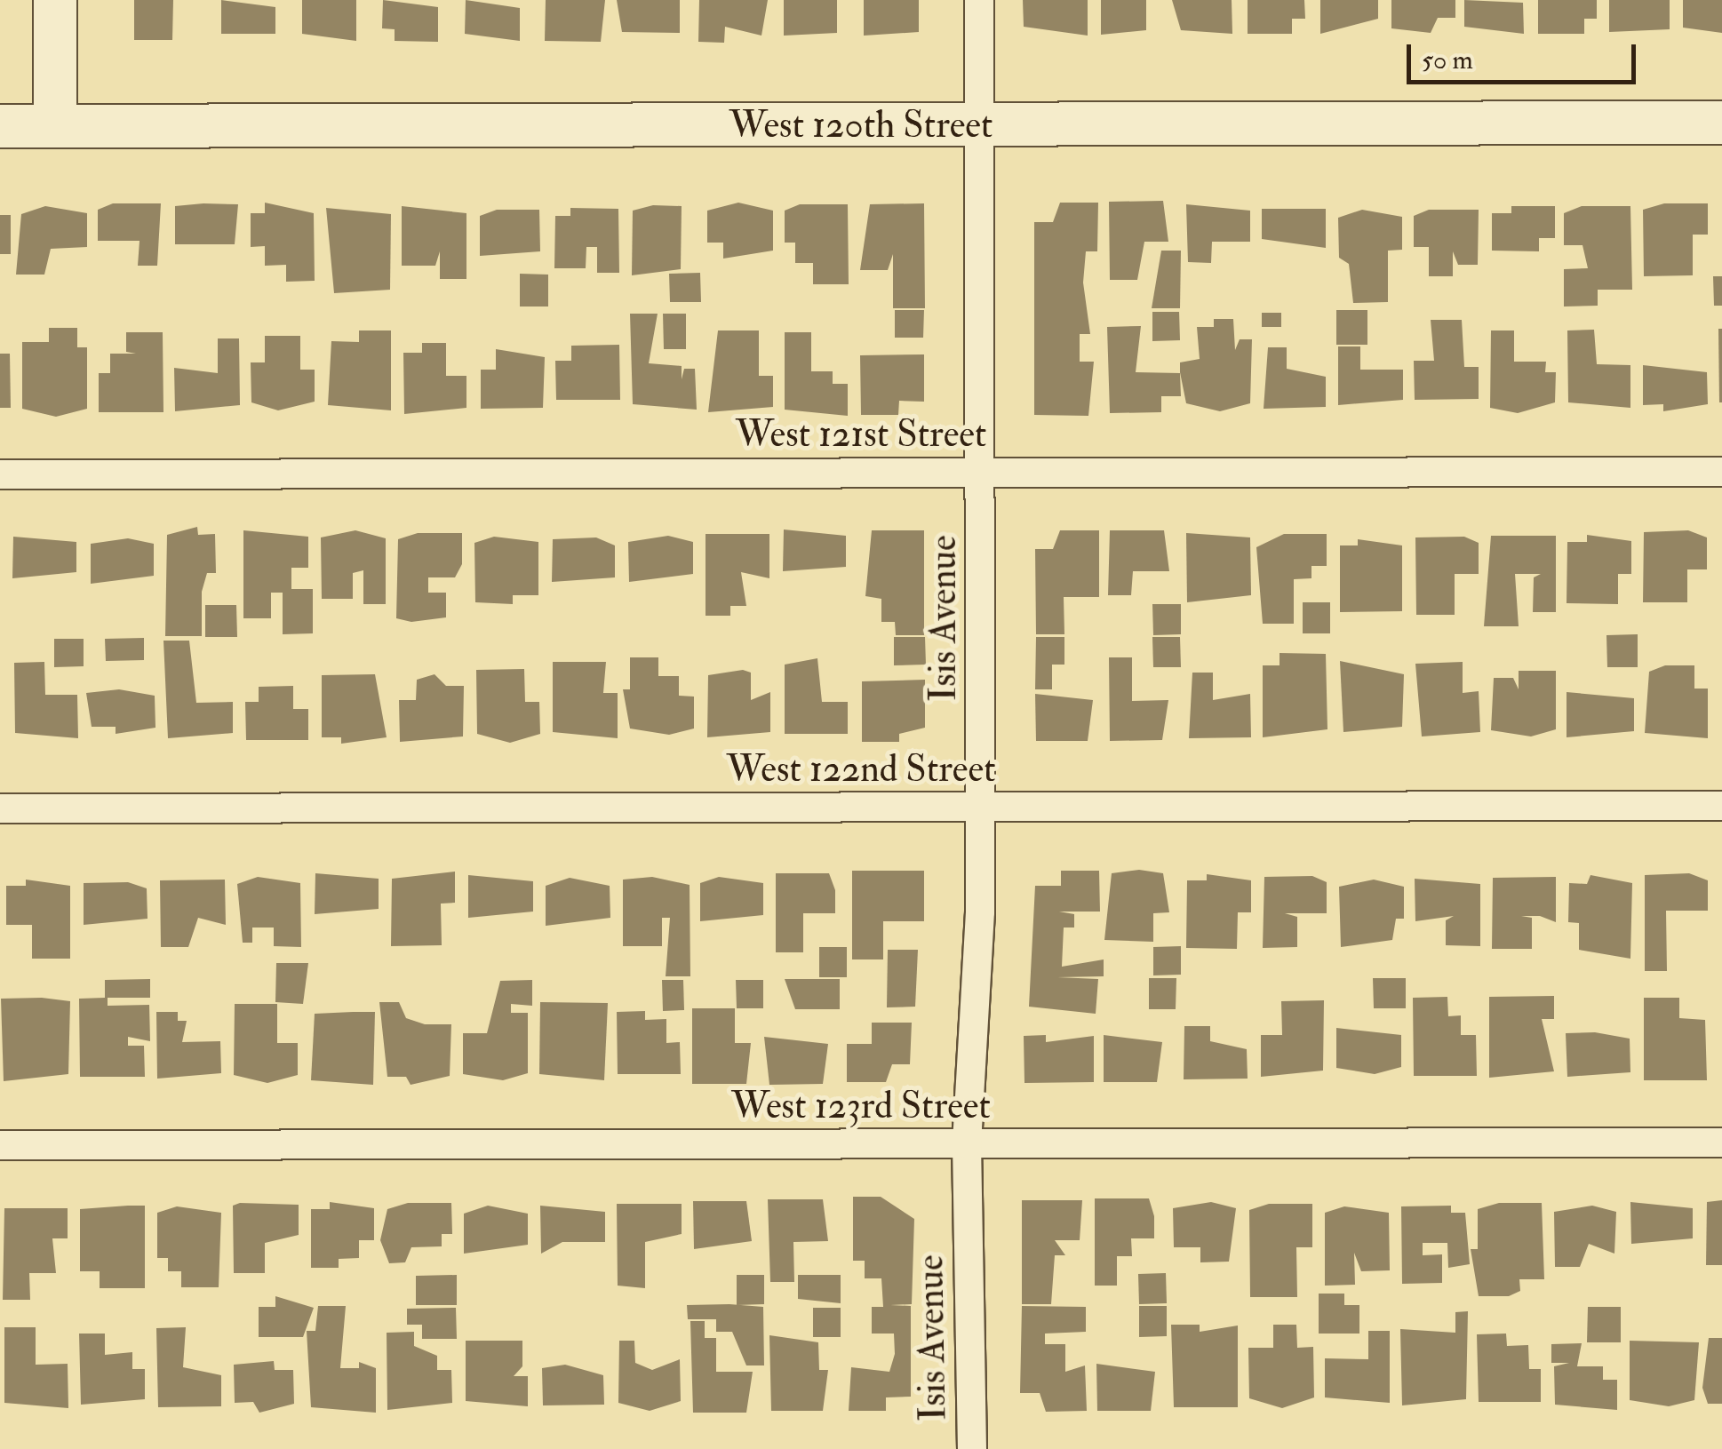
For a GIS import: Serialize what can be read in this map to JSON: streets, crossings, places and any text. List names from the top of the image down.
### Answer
{
  "streets": {
    "main road": ["West 120th Street"],
    "street": [
      "West 121st Street",
      "Isis Avenue",
      "West 122nd Street",
      "West 123rd Street"
    ]
  },
  "crossings": [
    ["West 120th Street", "Isis Avenue"],
    ["West 121st Street", "Isis Avenue"],
    ["Isis Avenue", "West 122nd Street"],
    ["Isis Avenue", "West 123rd Street"]
  ],
  "scale_bar": "50 m"
}
